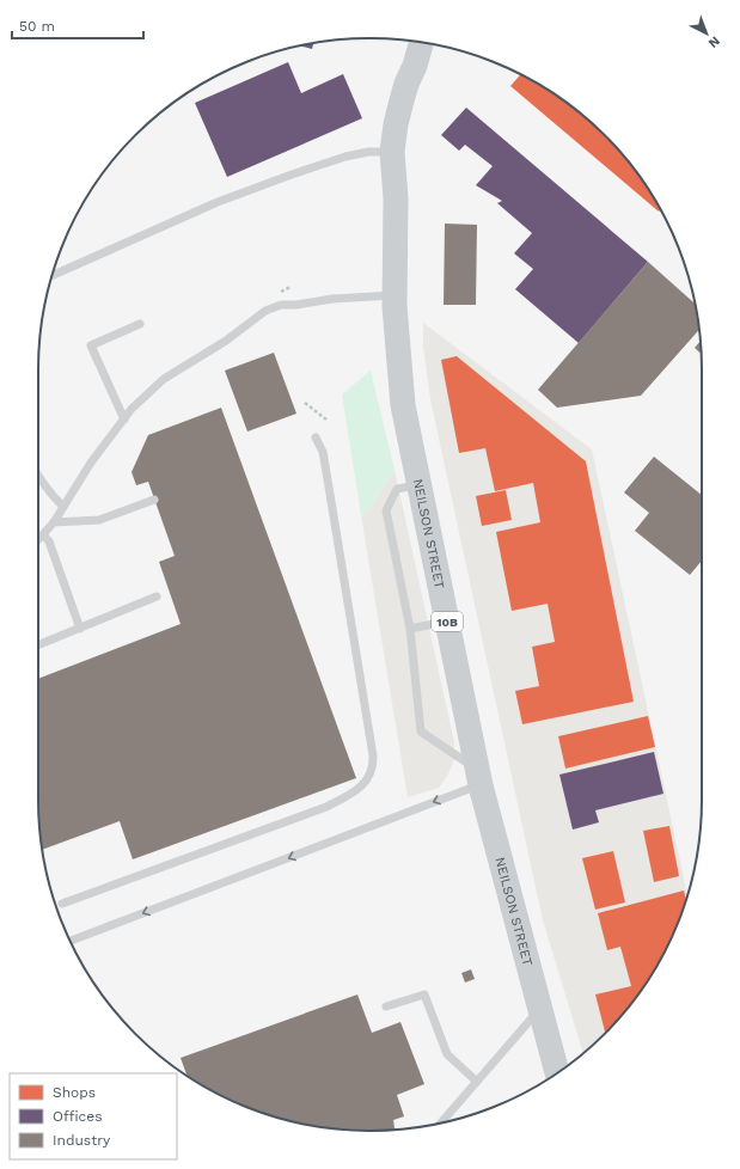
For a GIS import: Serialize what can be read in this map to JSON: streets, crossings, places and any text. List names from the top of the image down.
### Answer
{
  "streets": {
    "main road": ["NEILSON STREET", "10B"]
  },
  "legend": ["Shops", "Offices", "Industry"],
  "scale_bar": "50 m",
  "north": "bottom right"
}
